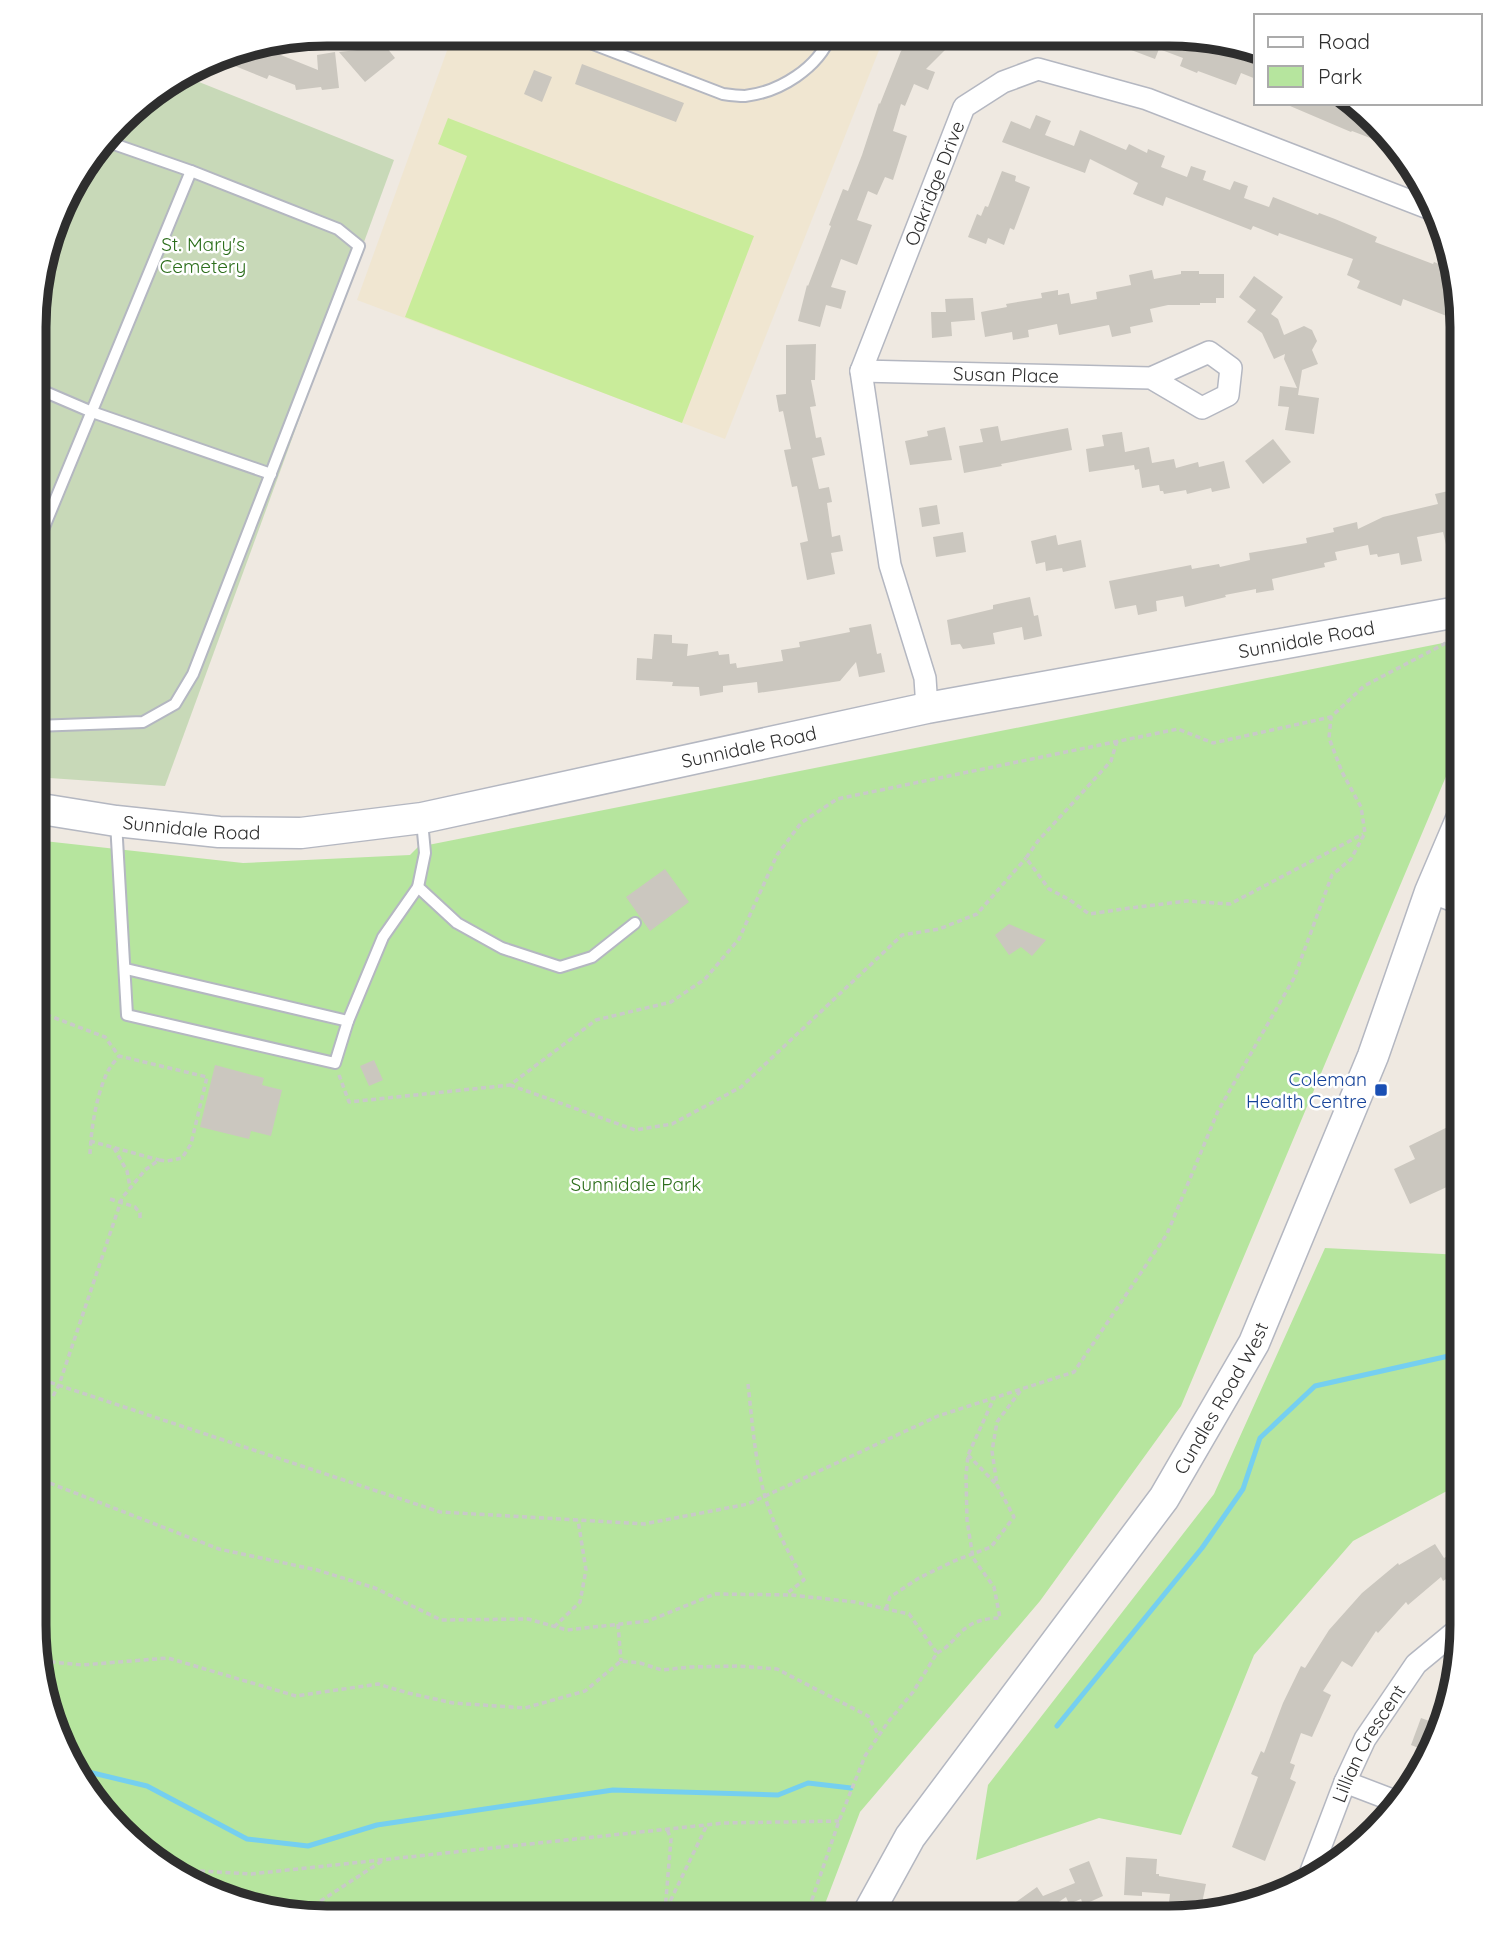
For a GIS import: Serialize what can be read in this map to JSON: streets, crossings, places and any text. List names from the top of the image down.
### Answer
{
  "streets": {
    "main road": ["Sunnidale Road", "Cundles Road West"],
    "street": ["Oakridge Drive", "Susan Place", "Lillian Crescent"]
  },
  "crossings": [
    ["Oakridge Drive", "Susan Place"]
  ],
  "parks": ["St. Mary's Cemetery", "Sunnidale Park"],
  "places": {
    "transit": ["Coleman Health Centre"]
  },
  "legend": ["Road", "Park"]
}
